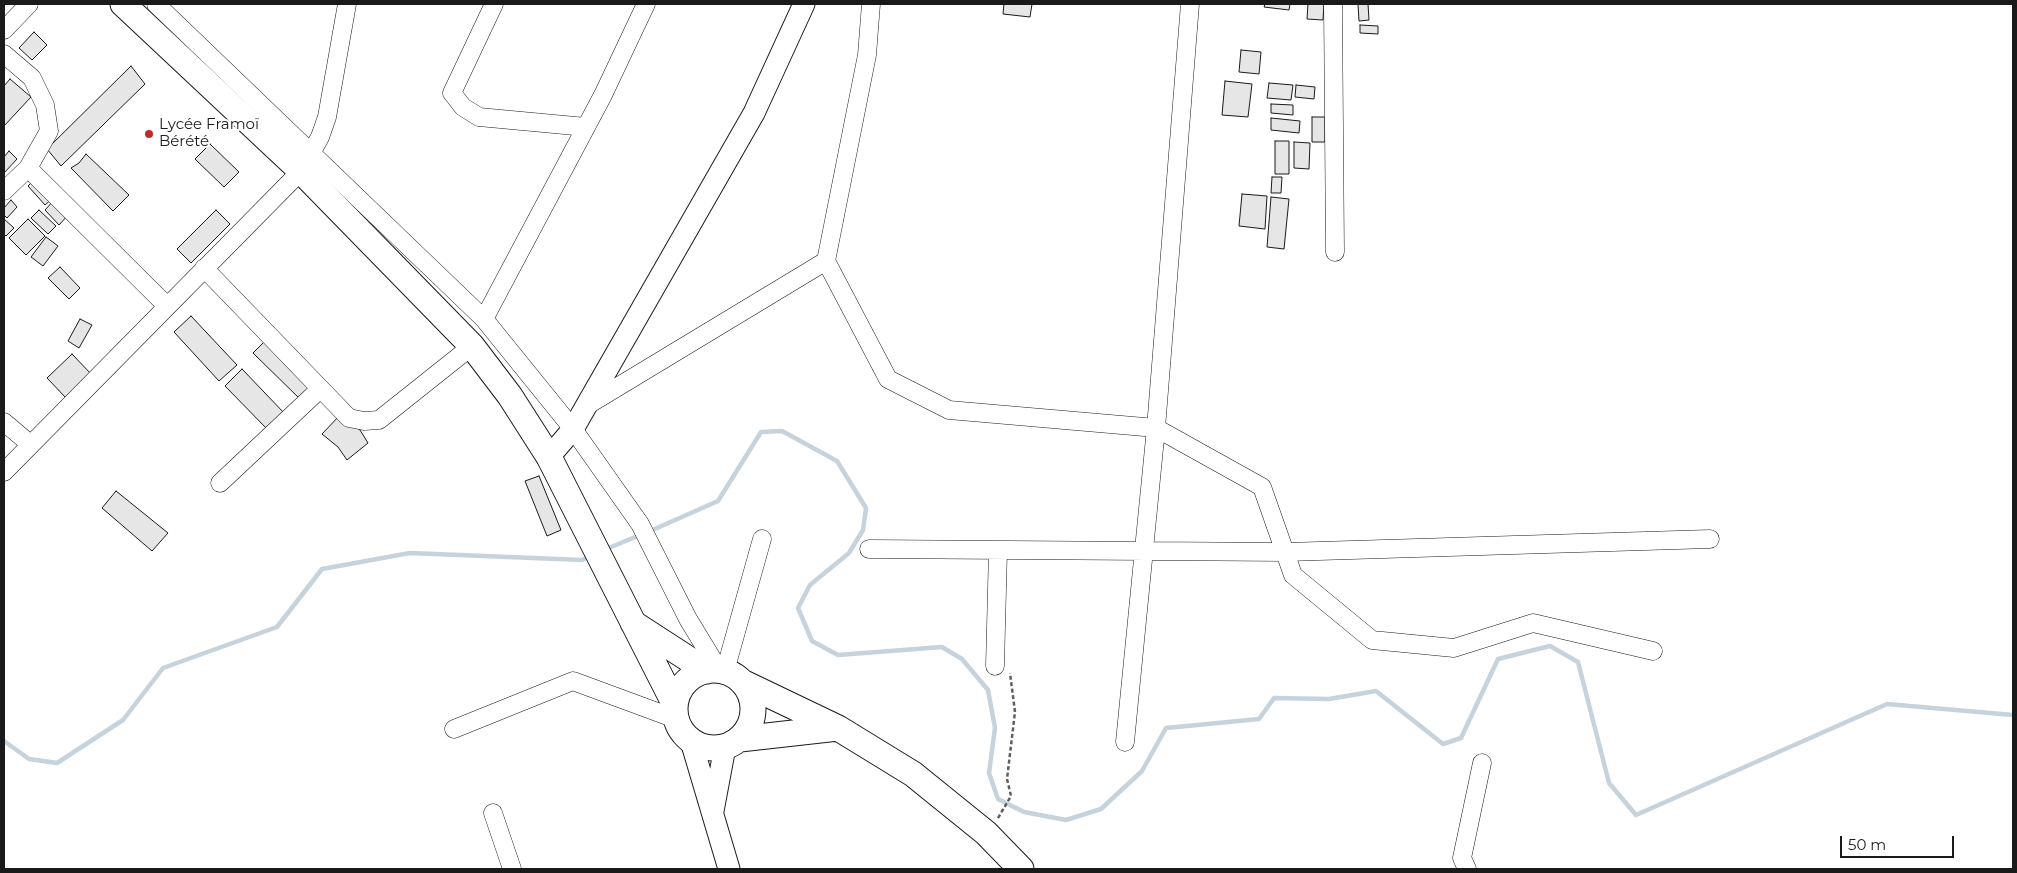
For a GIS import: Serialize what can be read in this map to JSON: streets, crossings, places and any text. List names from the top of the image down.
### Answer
{
  "places": ["Lycée Framoï Bérété"],
  "scale_bar": "50 m"
}
